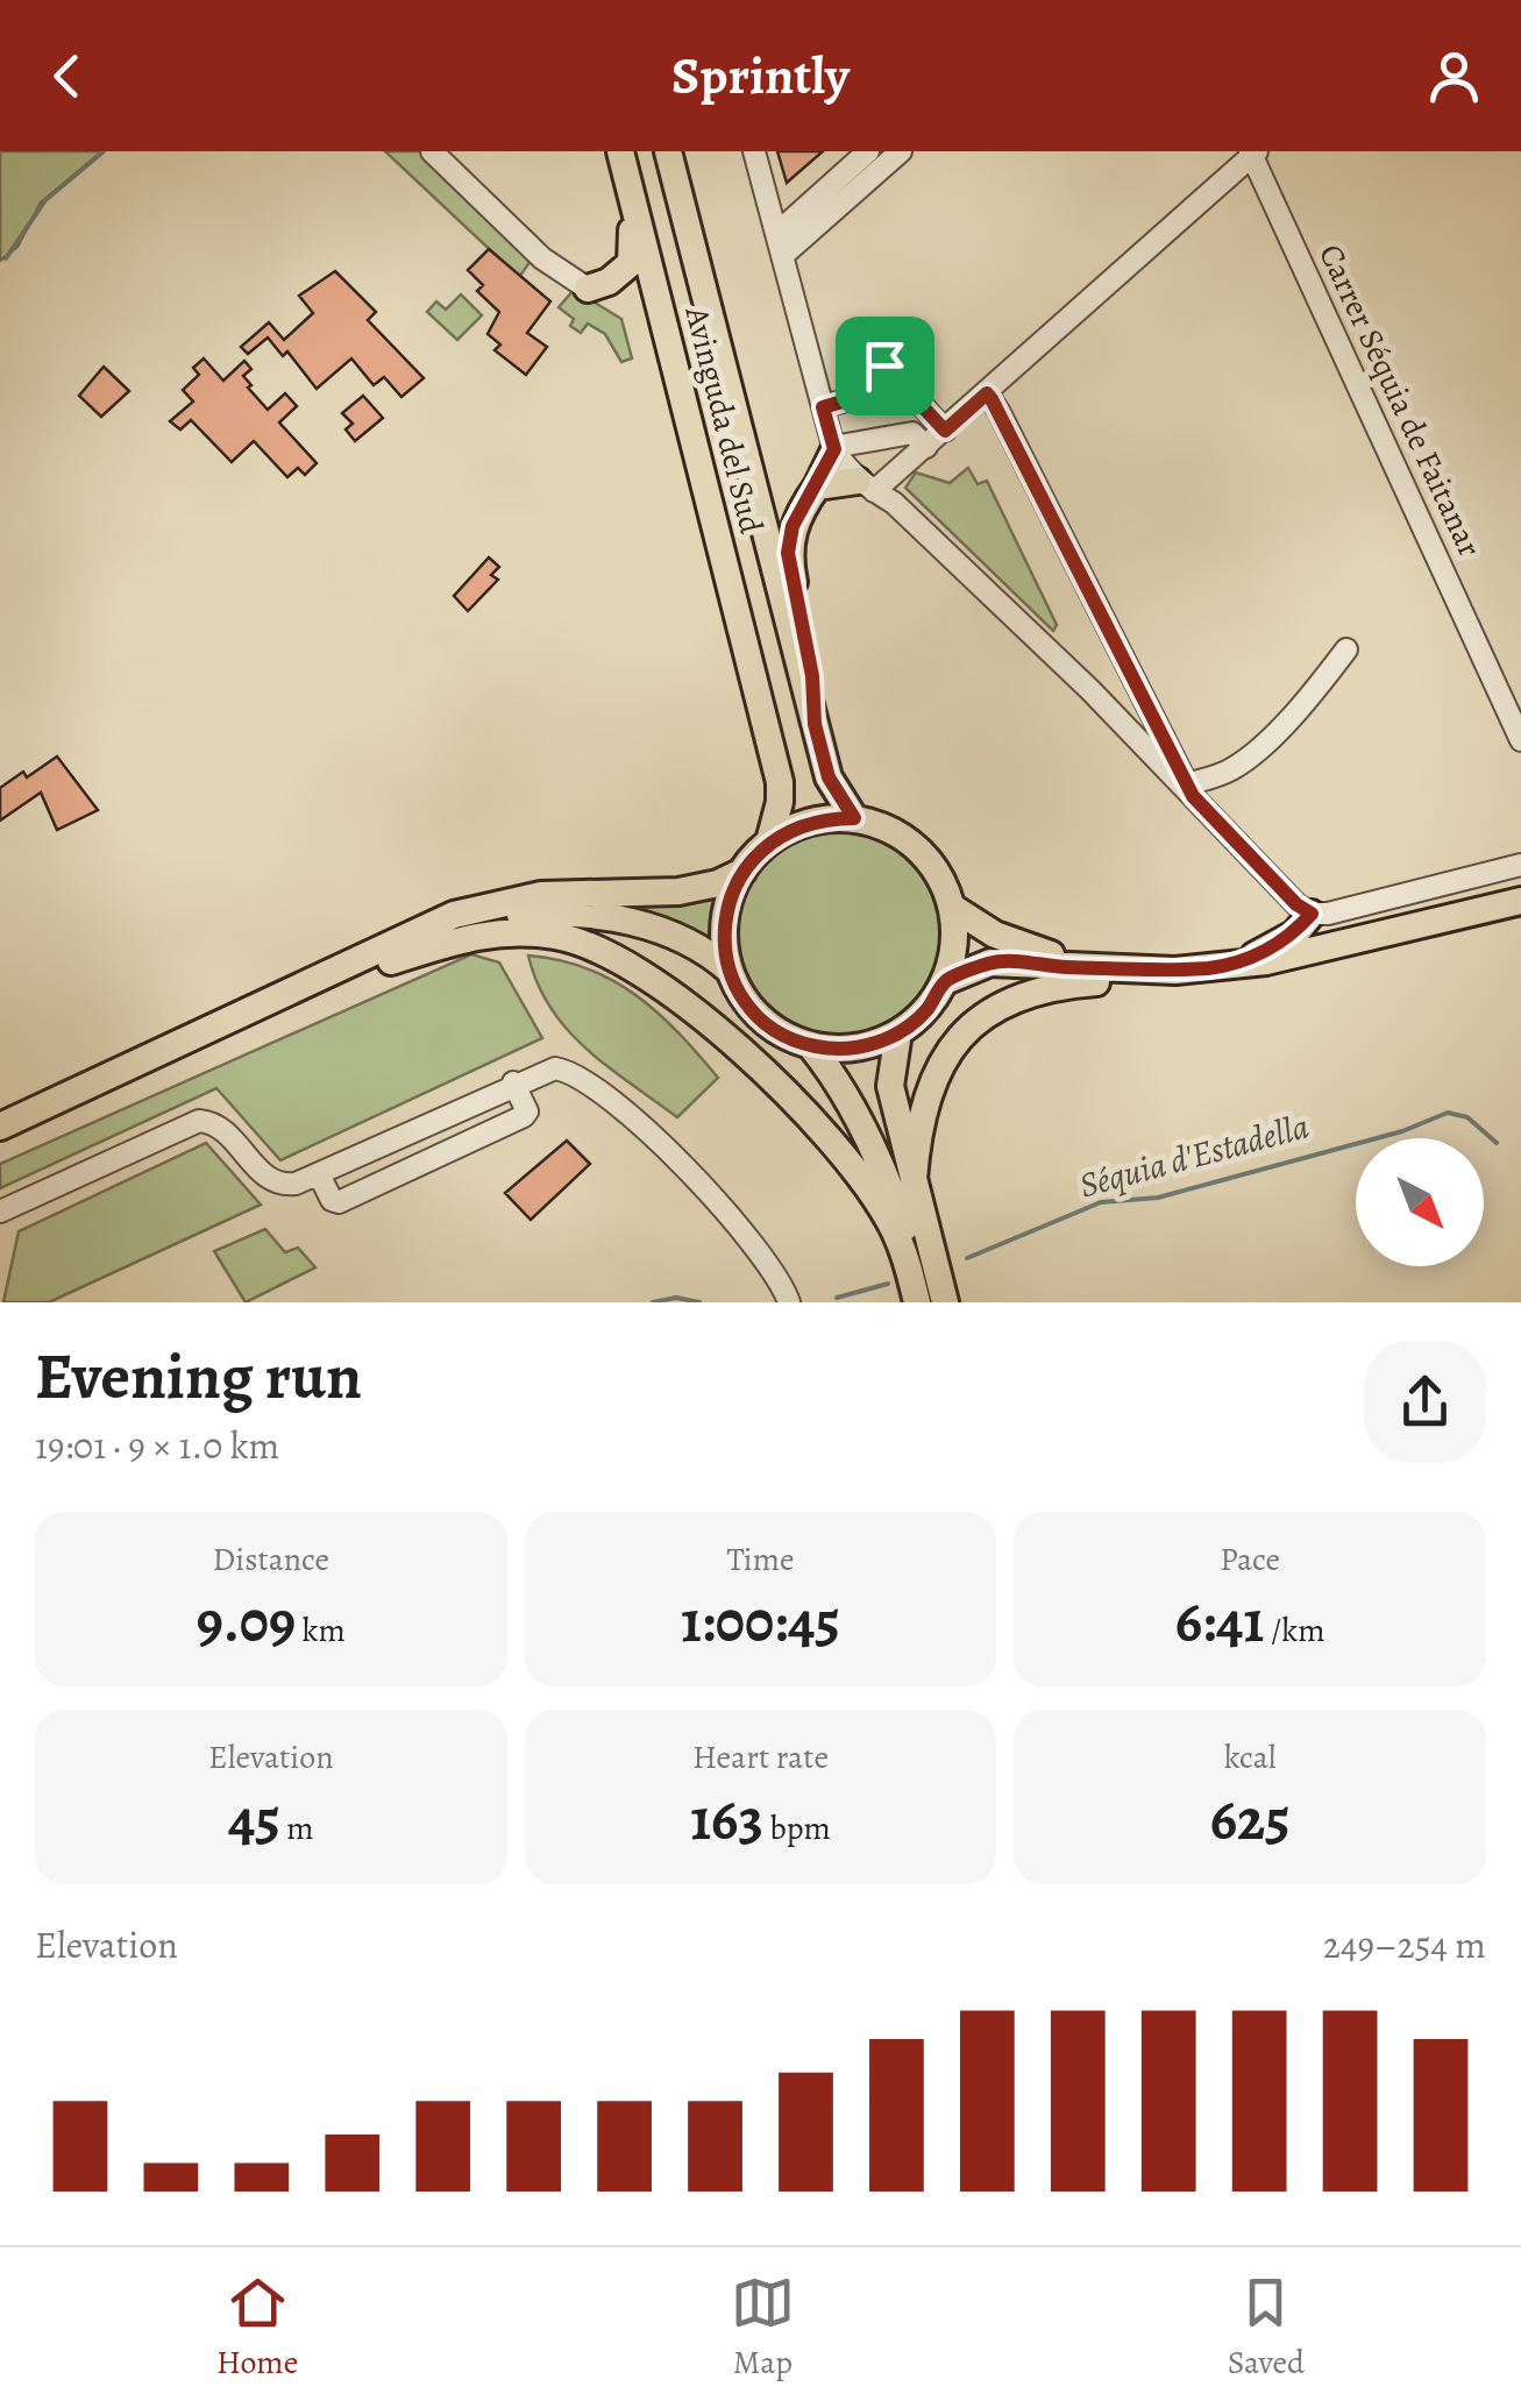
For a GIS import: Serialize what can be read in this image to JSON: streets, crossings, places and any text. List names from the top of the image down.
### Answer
{
  "streets": {
    "main road": ["Avinguda del Sud"],
    "street": ["Carrer Séquia de Faitanar"]
  },
  "water": ["Séquia d'Estadella"],
  "north": "bottom right",
  "page": {
    "header": "Sprintly",
    "heading": ["Evening run", "19:01 · 9 × 1.0 km"],
    "stats": [
      ["Distance", "9.09 km"],
      ["Time", "1:00:45"],
      ["Pace", "6:41 /km"],
      ["Elevation", "45 m"],
      ["Heart rate", "163 bpm"],
      ["kcal", "625"]
    ],
    "chart": ["Elevation", "249–254 m"],
    "tabs": ["Home", "Map", "Saved"]
  }
}
